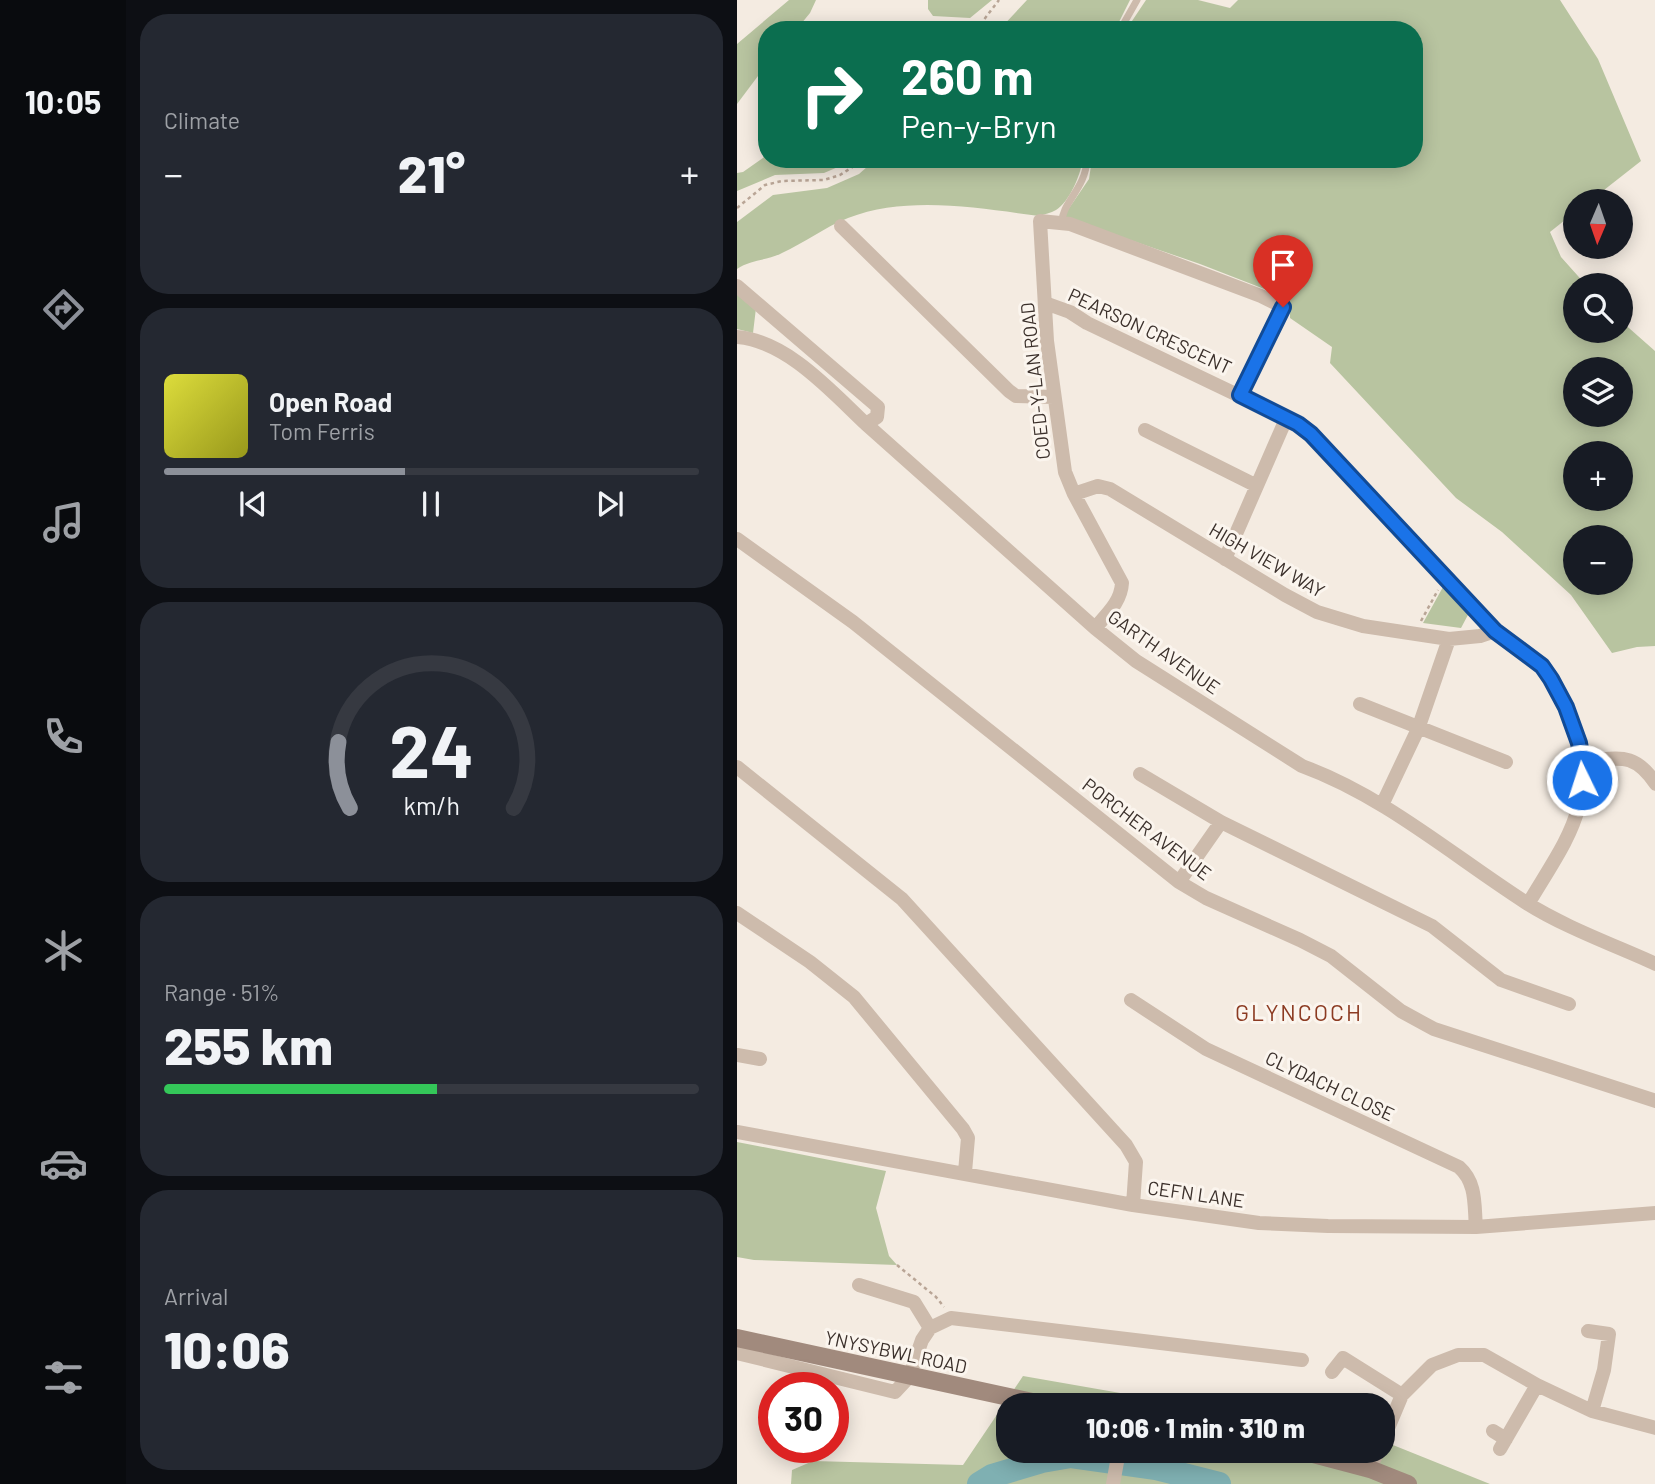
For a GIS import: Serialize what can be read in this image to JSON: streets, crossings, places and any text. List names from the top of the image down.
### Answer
{
  "streets": {
    "main road": ["YNYSYBWL ROAD"],
    "street": [
      "PEARSON CRESCENT",
      "COED-Y-LAN ROAD",
      "HIGH VIEW WAY",
      "GARTH AVENUE",
      "PORCHER AVENUE",
      "CLYDACH CLOSE",
      "CEFN LANE"
    ]
  },
  "crossings": [
    ["PEARSON CRESCENT", "COED-Y-LAN ROAD"],
    ["PEARSON CRESCENT", "HIGH VIEW WAY"],
    ["PEARSON CRESCENT", "GARTH AVENUE"],
    ["COED-Y-LAN ROAD", "HIGH VIEW WAY"],
    ["COED-Y-LAN ROAD", "GARTH AVENUE"],
    ["CLYDACH CLOSE", "CEFN LANE"]
  ],
  "districts": ["GLYNCOCH"],
  "north": "bottom",
  "page": {
    "tabs": "10:05",
    "tile": [
      "Climate",
      ["Range · 51%", "255 km"],
      ["Arrival", "10:06"]
    ],
    "turn": ["260 m", "Pen-y-Bryn"],
    "heat": ["−", "21°", "+"],
    "map_buttons": ["+", "−"],
    "song": ["Open Road", "Tom Ferris"],
    "limit": "30",
    "trip": "10:06 · 1 min · 310 m",
    "gauge": ["24", "km/h"]
  }
}
